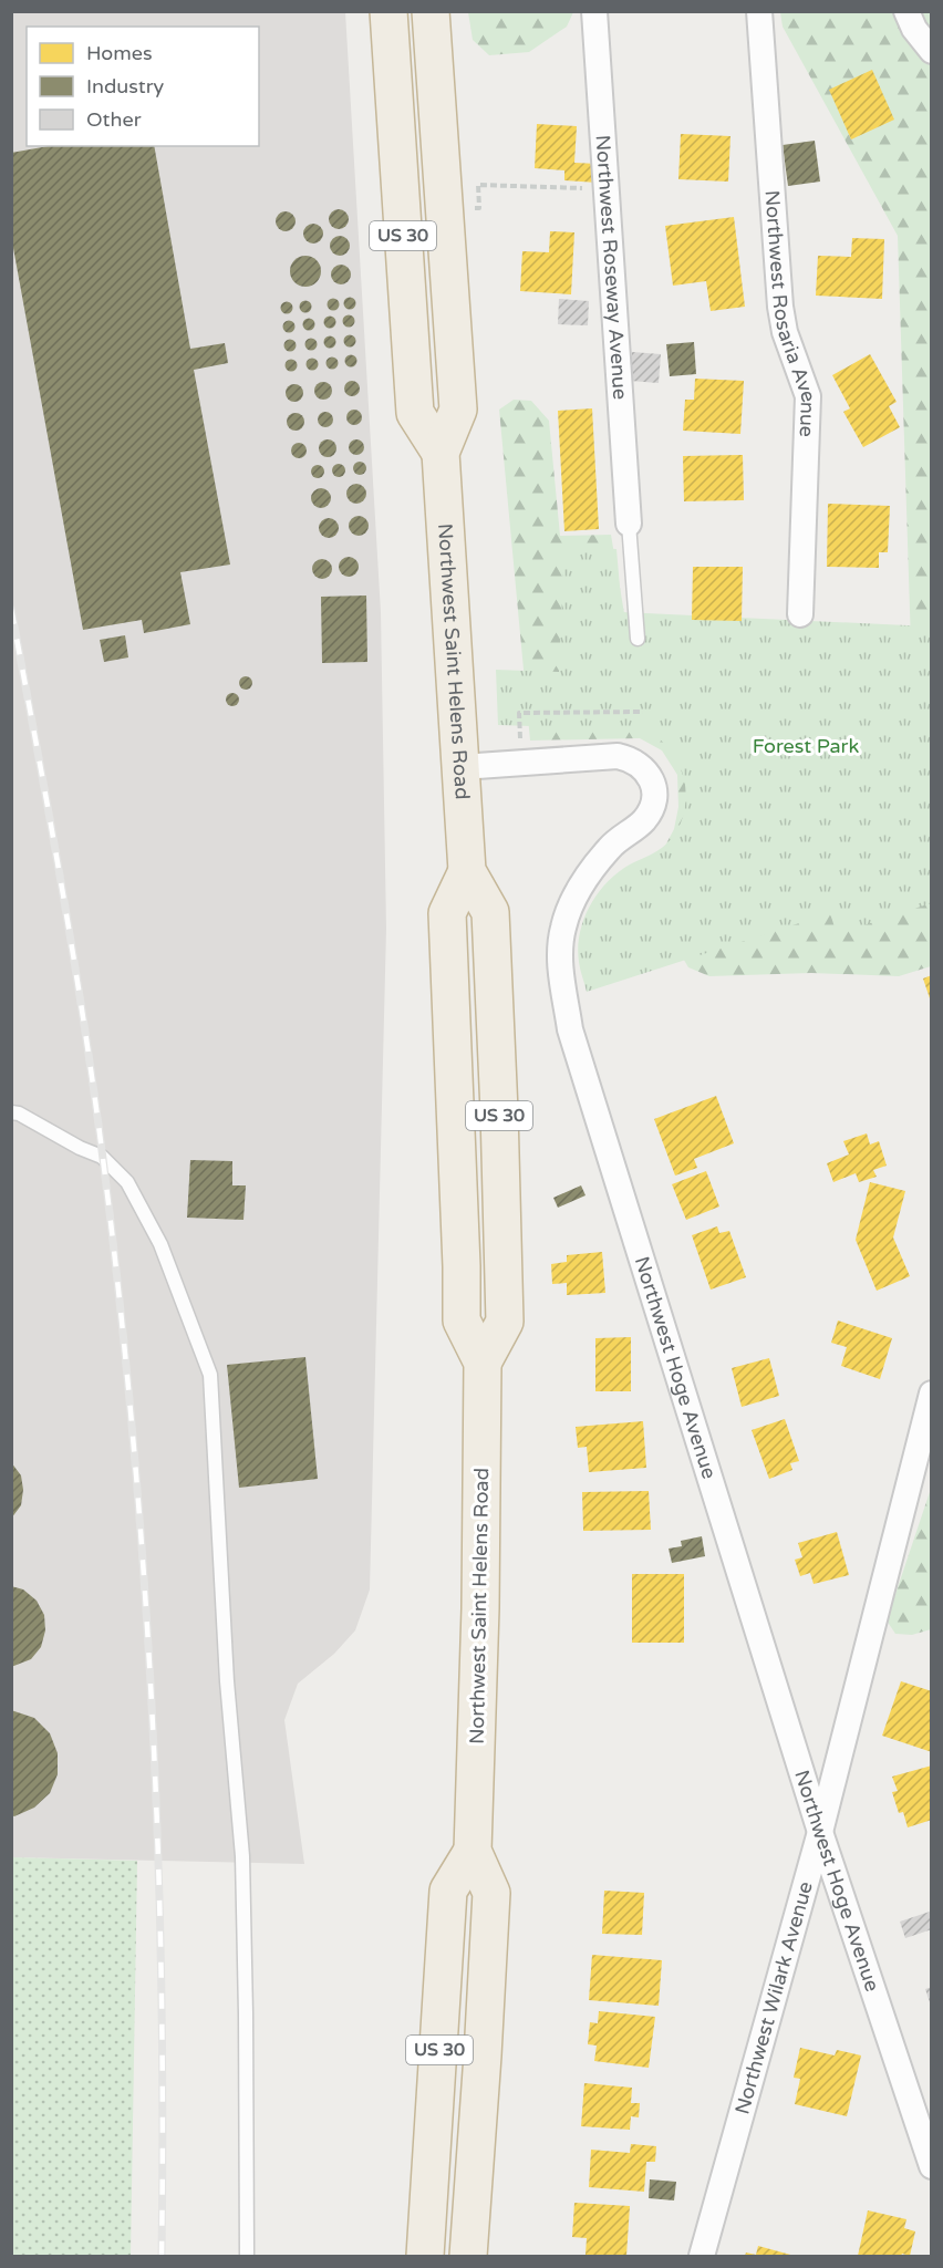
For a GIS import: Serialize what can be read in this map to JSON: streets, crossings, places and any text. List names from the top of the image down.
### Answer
{
  "streets": {
    "highway": ["US 30", "Northwest Saint Helens Road"],
    "street": [
      "Northwest Roseway Avenue",
      "Northwest Rosaria Avenue",
      "Northwest Hoge Avenue",
      "Northwest Wilark Avenue"
    ]
  },
  "crossings": [
    ["Northwest Saint Helens Road", "Northwest Hoge Avenue"],
    ["Northwest Hoge Avenue", "Northwest Wilark Avenue"]
  ],
  "parks": ["Forest Park"],
  "legend": ["Homes", "Industry", "Other"]
}
